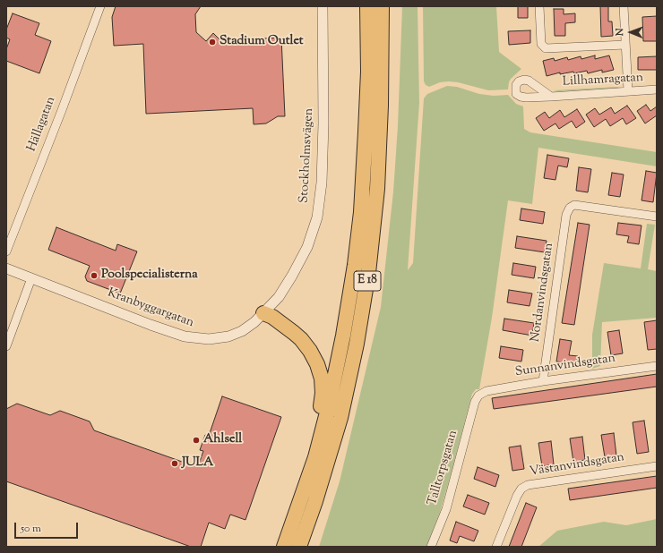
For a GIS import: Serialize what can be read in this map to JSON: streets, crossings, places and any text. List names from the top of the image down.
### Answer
{
  "streets": {
    "highway": ["E 18"],
    "street": [
      "Lillhamragatan",
      "Hällagatan",
      "Stockholmsvägen",
      "Nordanvindsgatan",
      "Kranbyggargatan",
      "Sunnanvindsgatan",
      "Västanvindsgatan",
      "Talltorpsgatan"
    ]
  },
  "crossings": [
    ["Stockholmsvägen", "E 18"],
    ["Stockholmsvägen", "Kranbyggargatan"],
    ["E 18", "Kranbyggargatan"],
    ["Nordanvindsgatan", "Sunnanvindsgatan"],
    ["Sunnanvindsgatan", "Talltorpsgatan"]
  ],
  "places": [
    "Stadium Outlet",
    "Poolspecialisterna",
    "Ahlsell",
    "JULA"
  ],
  "scale_bar": "50 m",
  "north": "left"
}
